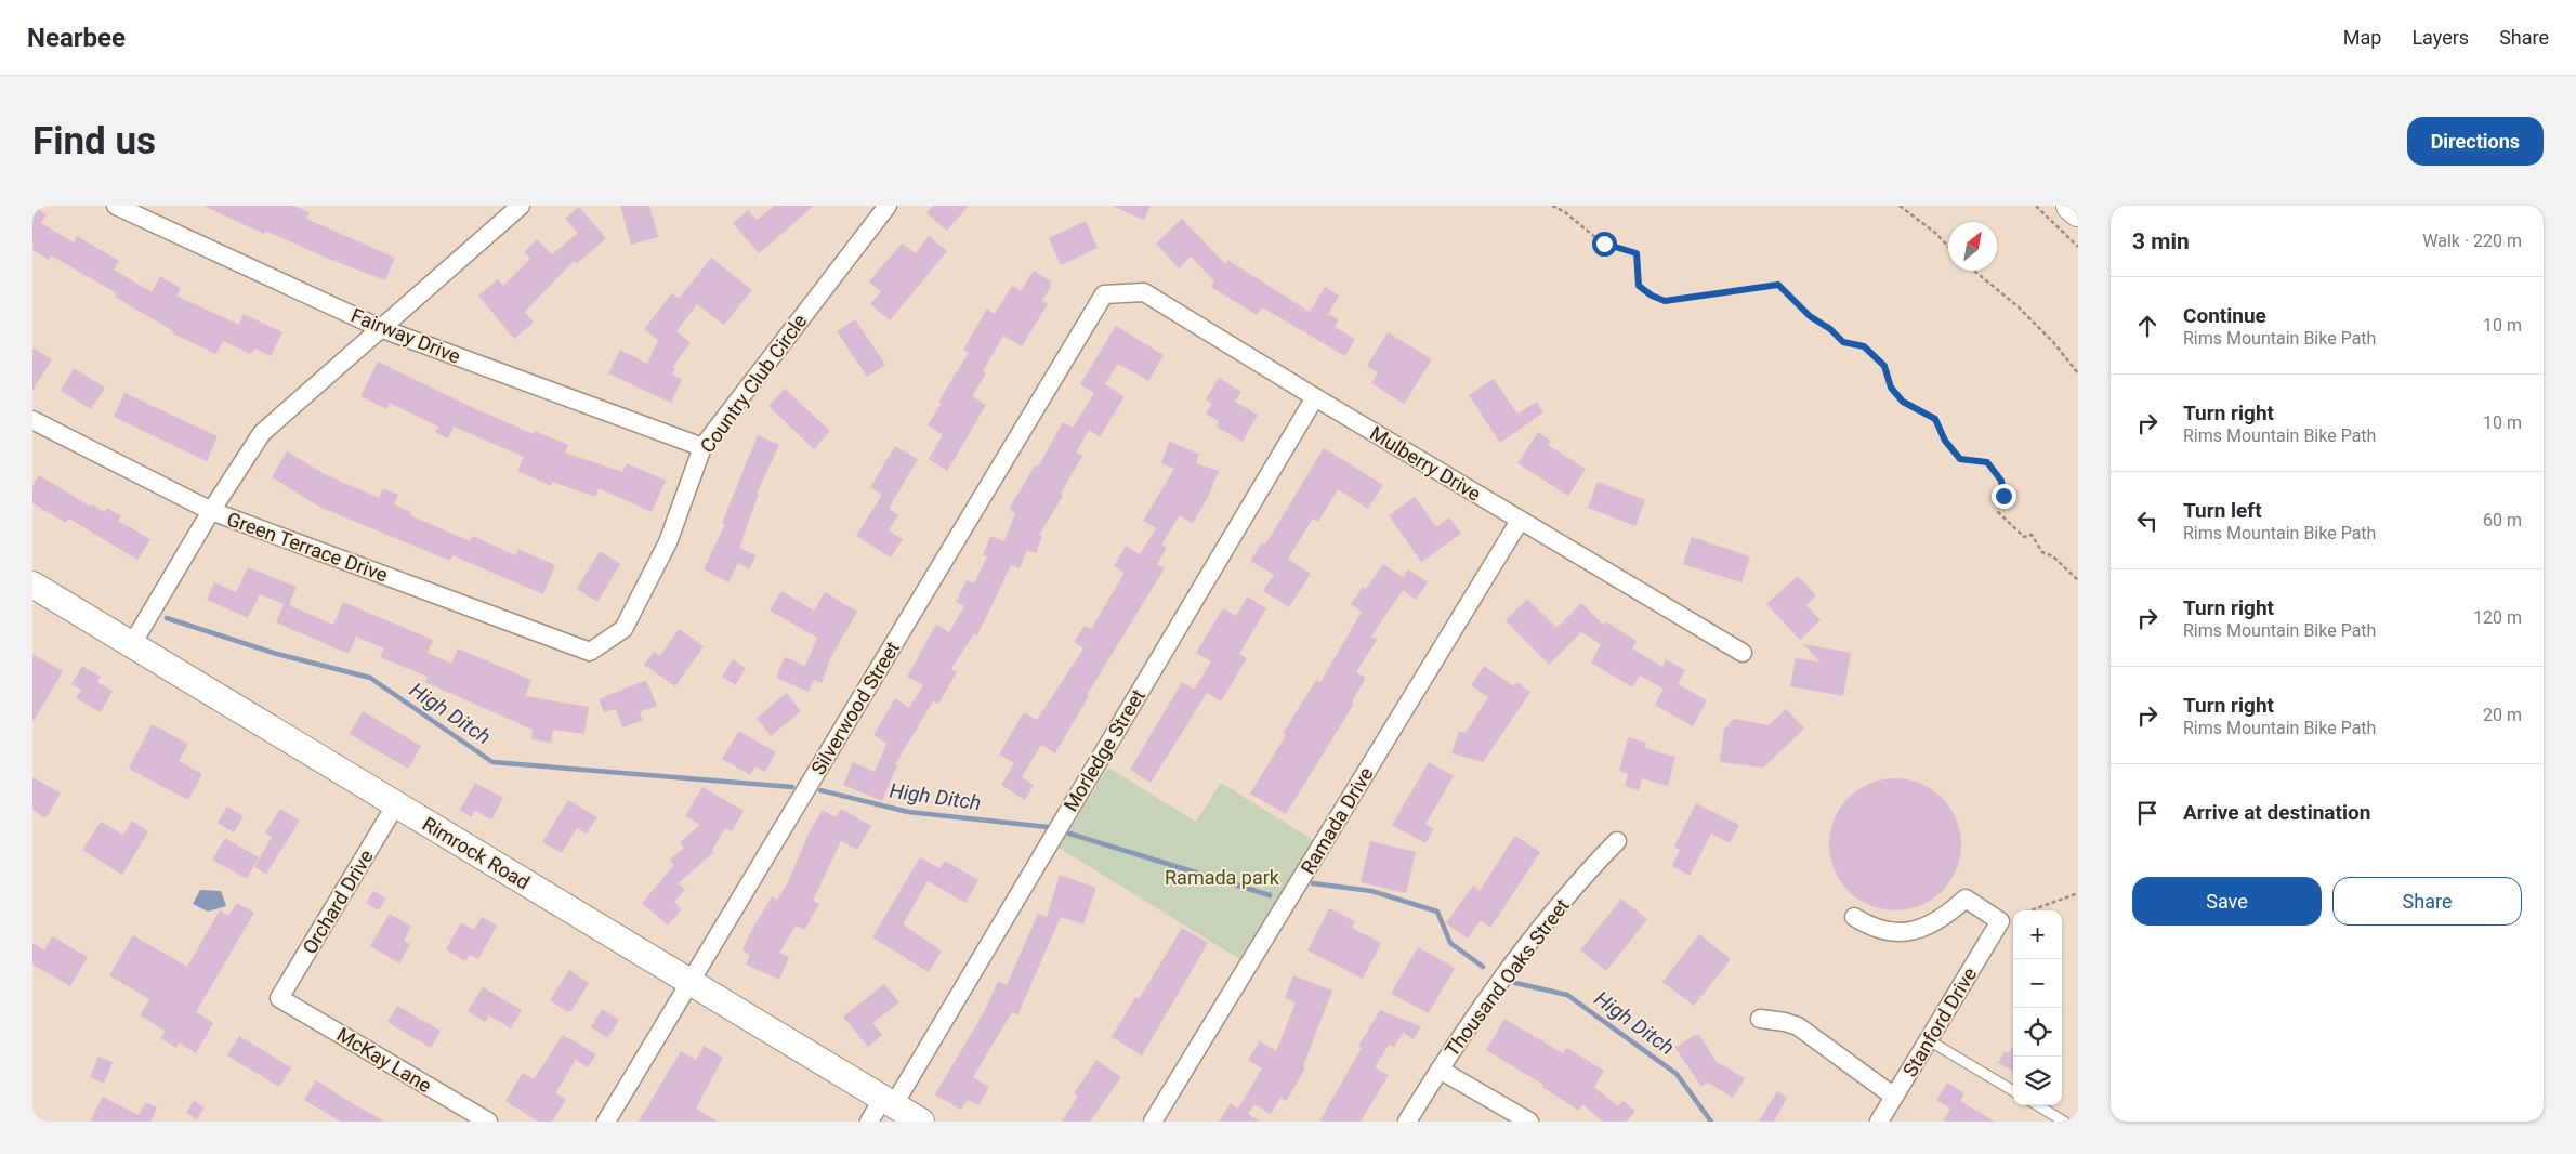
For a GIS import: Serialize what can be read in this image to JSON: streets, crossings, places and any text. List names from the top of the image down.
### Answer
{
  "streets": {
    "main road": ["Rimrock Road"],
    "street": [
      "Fairway Drive",
      "Country Club Circle",
      "Mulberry Drive",
      "Green Terrace Drive",
      "Silverwood Street",
      "Morledge Street",
      "Ramada Drive",
      "Orchard Drive",
      "Thousand Oaks Street",
      "Stanford Drive",
      "McKay Lane"
    ]
  },
  "crossings": [
    ["Fairway Drive", "Country Club Circle"],
    ["Country Club Circle", "Green Terrace Drive"],
    ["Mulberry Drive", "Silverwood Street"],
    ["Mulberry Drive", "Morledge Street"],
    ["Mulberry Drive", "Ramada Drive"],
    ["Silverwood Street", "Rimrock Road"],
    ["Morledge Street", "Rimrock Road"],
    ["Rimrock Road", "Orchard Drive"],
    ["Orchard Drive", "McKay Lane"]
  ],
  "water": ["High Ditch"],
  "parks": ["Ramada park"],
  "north": "top right",
  "page": {
    "header": "Nearbee",
    "nav": ["Map", "Layers", "Share"],
    "buttons": [
      "Directions",
      ["Save", "Share"]
    ],
    "title": "Find us",
    "heading": ["3 min", "Walk · 220 m"],
    "list": [
      ["Continue", "Rims Mountain Bike Path", "10 m"],
      ["Turn right", "Rims Mountain Bike Path", "10 m"],
      ["Turn left", "Rims Mountain Bike Path", "60 m"],
      ["Turn right", "Rims Mountain Bike Path", "120 m"],
      ["Turn right", "Rims Mountain Bike Path", "20 m"],
      "Arrive at destination"
    ],
    "map_buttons": ["+", "−"]
  }
}
